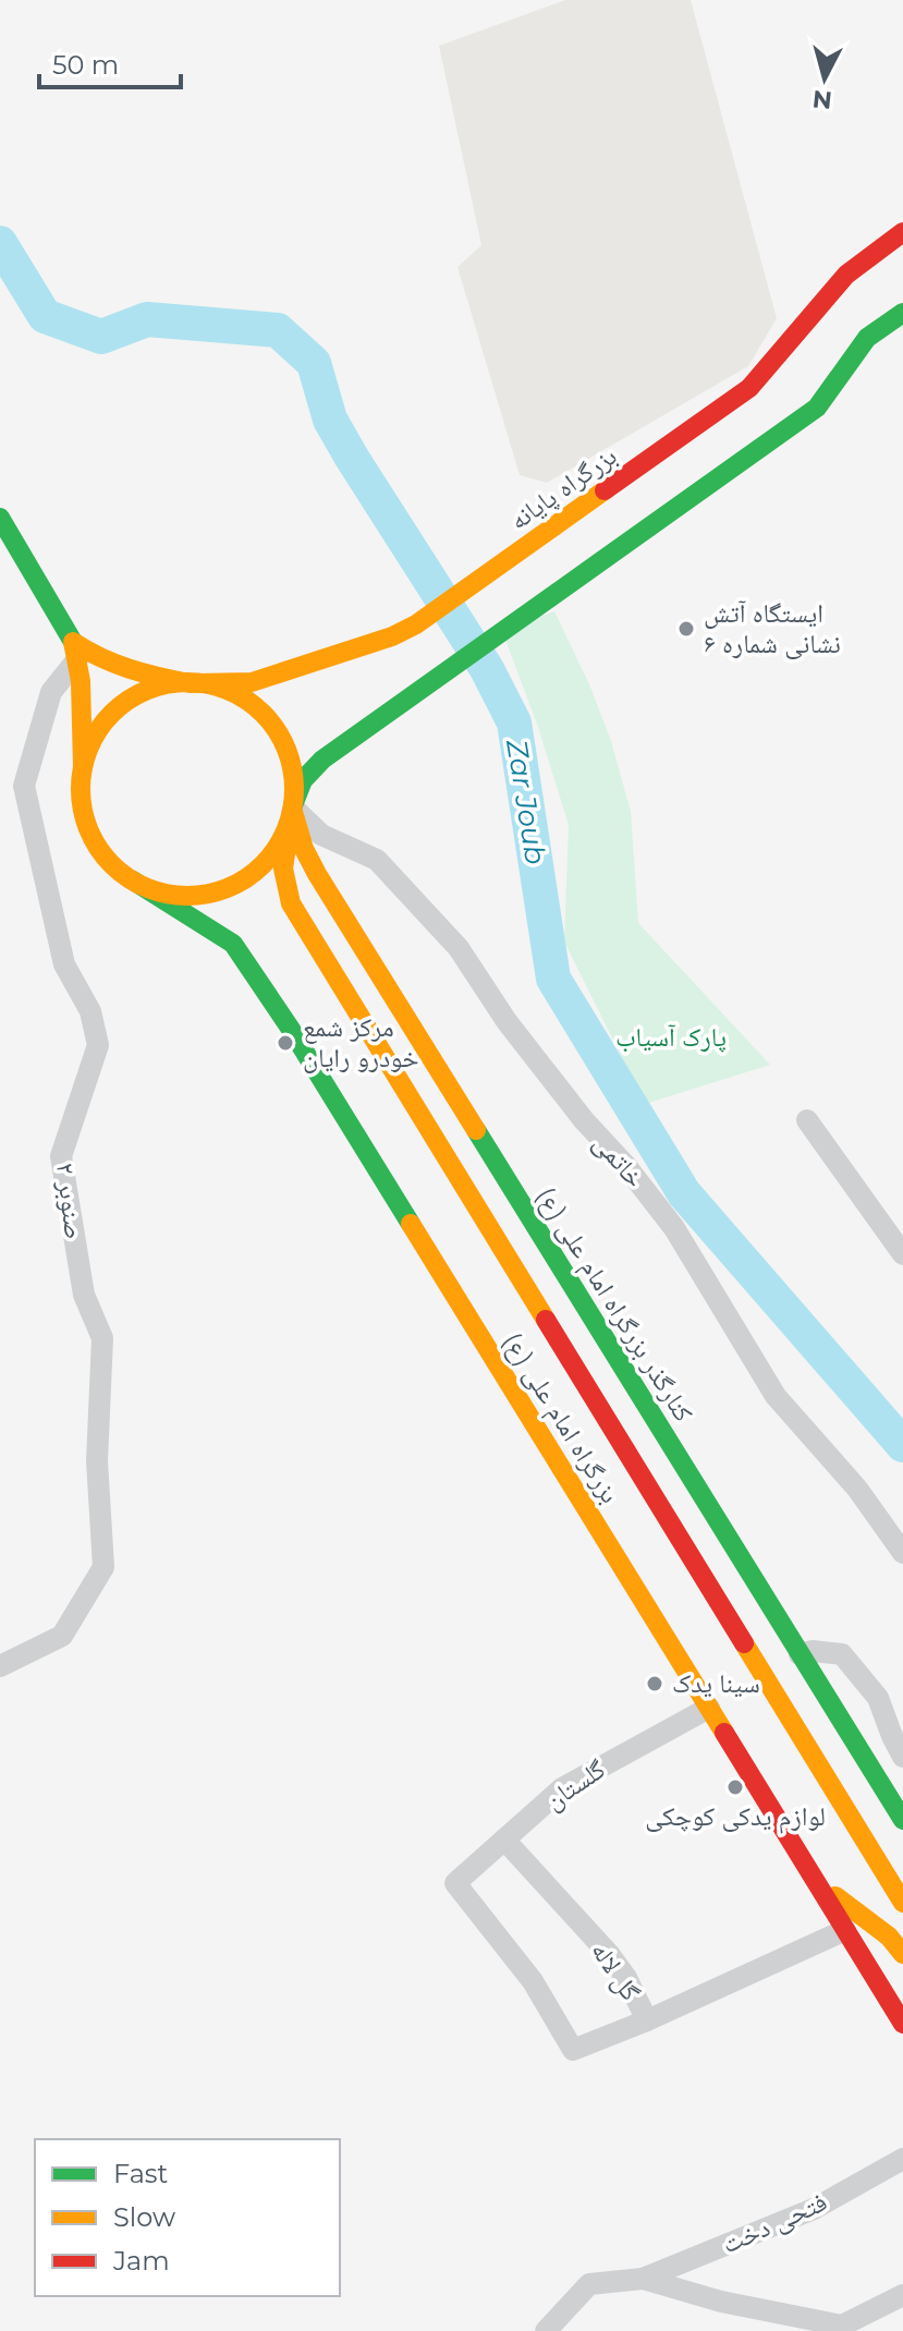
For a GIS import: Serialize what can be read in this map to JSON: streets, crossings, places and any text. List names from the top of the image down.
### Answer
{
  "streets": {
    "main road": ["بزرگراه پایانه", "کنارگذر بزرگراه امام علی (ع)", "بزرگراه امام علی (ع)"],
    "street": [
      "خاتمی",
      "صنوبر ۲",
      "گلستان",
      "گل لاله",
      "فتحی دخت"
    ]
  },
  "crossings": [
    ["بزرگراه پایانه", "خاتمی"],
    ["بزرگراه پایانه", "کنارگذر بزرگراه امام علی (ع)"],
    ["بزرگراه پایانه", "بزرگراه امام علی (ع)"],
    ["خاتمی", "کنارگذر بزرگراه امام علی (ع)"],
    ["خاتمی", "بزرگراه امام علی (ع)"],
    ["کنارگذر بزرگراه امام علی (ع)", "بزرگراه امام علی (ع)"],
    ["بزرگراه امام علی (ع)", "گلستان"],
    ["بزرگراه امام علی (ع)", "گل لاله"],
    ["گلستان", "گل لاله"]
  ],
  "water": ["Zar Joub"],
  "parks": ["پارک آسیاب"],
  "places": [
    "ایستگاه آتش نشانی شماره ۶",
    "مرکز شمع خودرو رایان",
    "سینا یدک",
    "لوازم یدکی کوچکی"
  ],
  "legend": ["Fast", "Slow", "Jam"],
  "scale_bar": "50 m",
  "north": "bottom"
}
